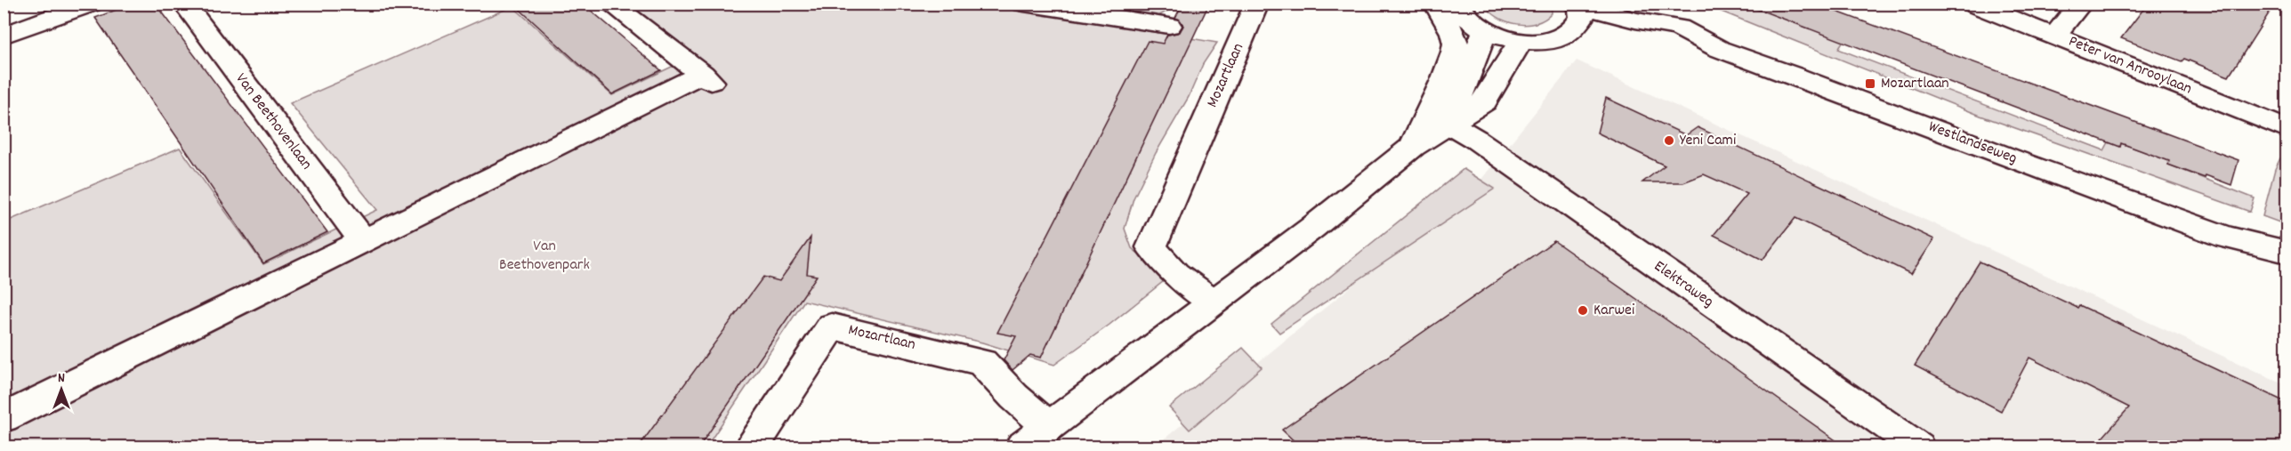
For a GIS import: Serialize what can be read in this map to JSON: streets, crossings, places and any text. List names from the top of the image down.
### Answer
{
  "streets": {
    "street": [
      "Peter van Anrooylaan",
      "Mozartlaan",
      "Van Beethovenlaan",
      "Westlandseweg",
      "Elektraweg"
    ]
  },
  "parks": ["Van Beethovenpark"],
  "places": {
    "transit": ["Mozartlaan"],
    "other": ["Yeni Cami", "Karwei"]
  },
  "north": "top"
}
